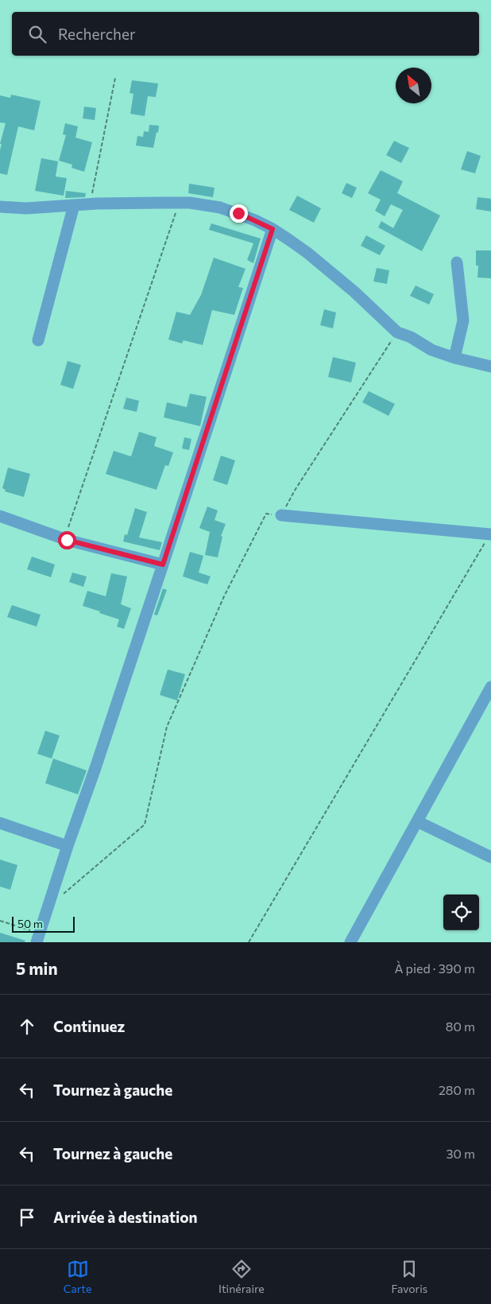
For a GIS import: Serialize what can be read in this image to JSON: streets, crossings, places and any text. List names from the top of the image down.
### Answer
{
  "scale_bar": "50 m",
  "north": "top left",
  "page": {
    "search": "Rechercher",
    "scale": "50 m",
    "heading": ["5 min", "À pied · 390 m"],
    "list": [
      ["Continuez", "80 m"],
      ["Tournez à gauche", "280 m"],
      ["Tournez à gauche", "30 m"],
      "Arrivée à destination"
    ],
    "nav": ["Carte", "Itinéraire", "Favoris"]
  }
}
